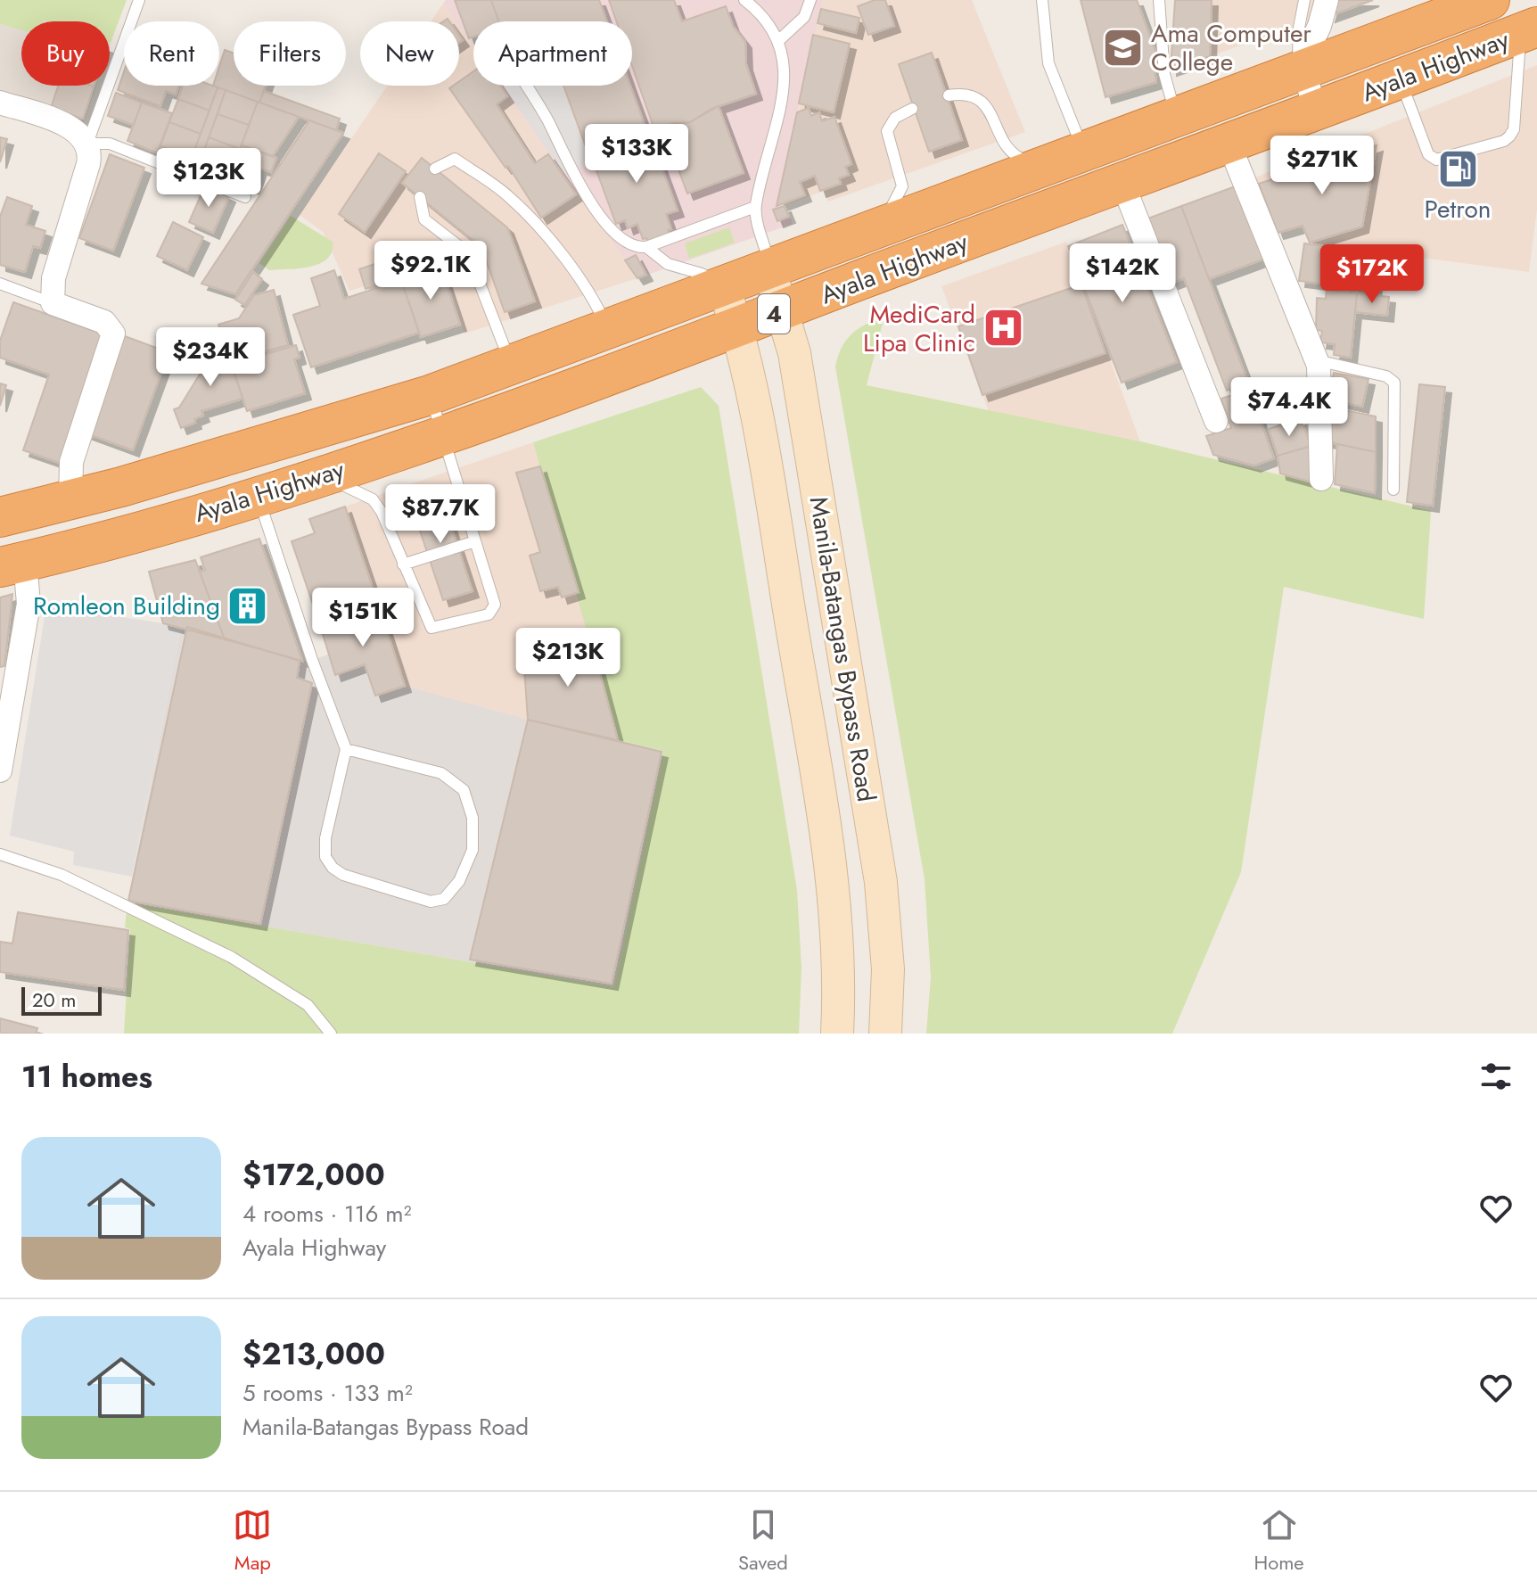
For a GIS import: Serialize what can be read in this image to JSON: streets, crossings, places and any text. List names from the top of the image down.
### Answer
{
  "streets": {
    "highway": ["Ayala Highway", "4"],
    "main road": ["Manila-Batangas Bypass Road"]
  },
  "crossings": [
    ["Ayala Highway", "Manila-Batangas Bypass Road"]
  ],
  "places": {
    "school or university": ["Ama Computer College"],
    "fuel station": ["Petron"],
    "hospital": ["MediCard Lipa Clinic"],
    "building": ["Romleon Building"]
  },
  "scale_bar": "20 m",
  "page": {
    "chip": [
      "Buy",
      "Rent",
      "Filters",
      "New",
      "Apartment"
    ],
    "price": [
      "$133K",
      "$271K",
      "$123K",
      "$92.1K",
      "$142K",
      "$172K",
      "$234K",
      "$74.4K",
      "$87.7K",
      "$151K",
      "$213K"
    ],
    "scale": "20 m",
    "heading": "11 homes",
    "list": [
      {
        "name": "$172,000",
        "note": "4 rooms · 116 m² · Ayala Highway"
      },
      {
        "name": "$213,000",
        "note": "5 rooms · 133 m² · Manila-Batangas Bypass Road"
      }
    ],
    "tabs": ["Map", "Saved", "Home"]
  }
}
